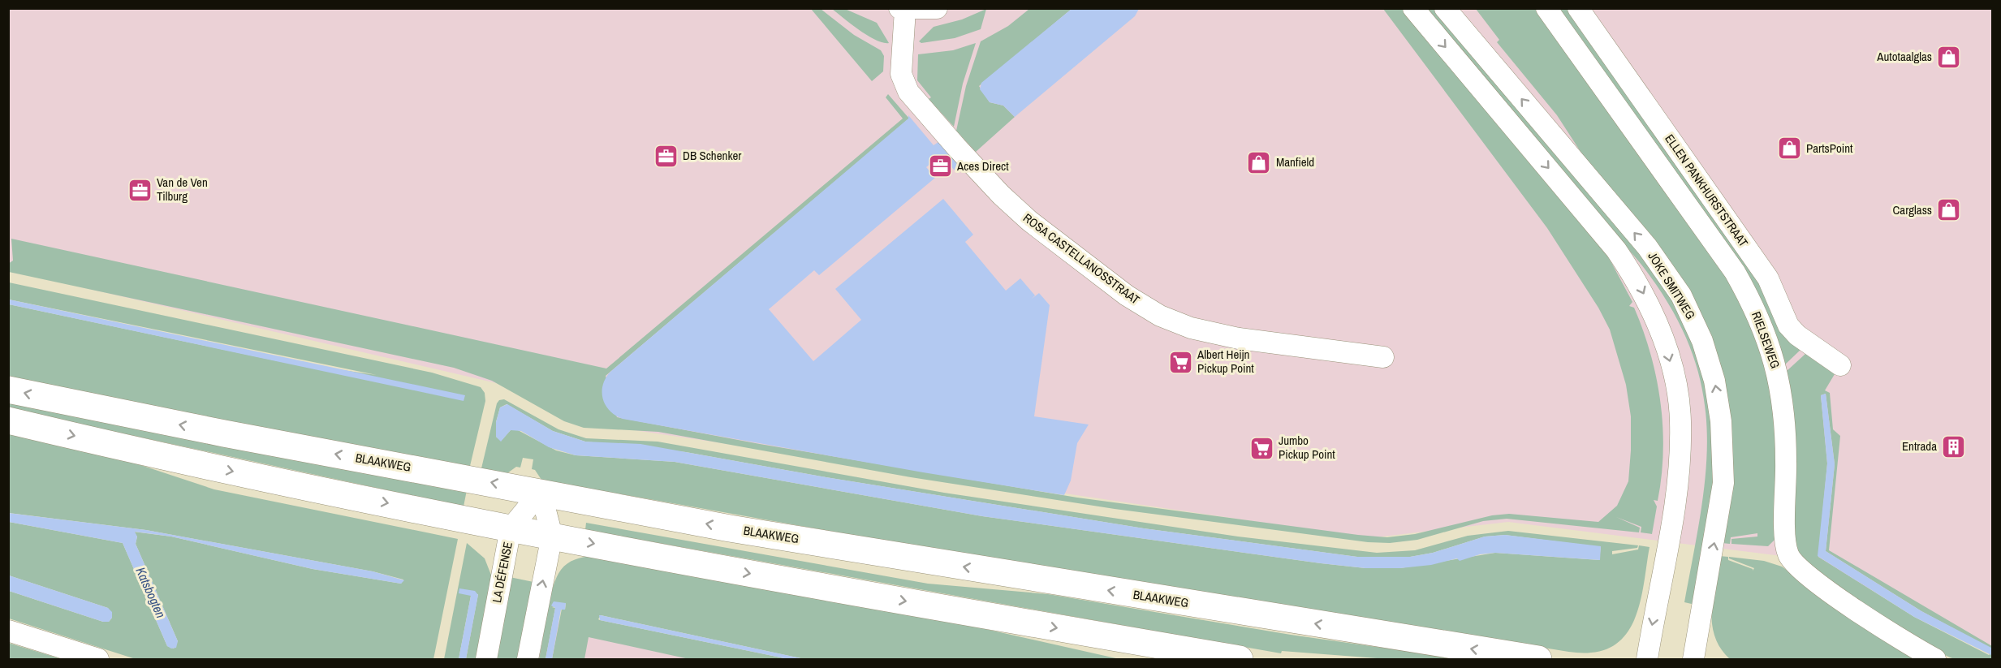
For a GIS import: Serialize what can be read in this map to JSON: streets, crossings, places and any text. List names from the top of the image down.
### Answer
{
  "streets": {
    "main road": ["BLAAKWEG"],
    "street": [
      "ELLEN PANKHURSTSTRAAT",
      "ROSA CASTELLANOSSTRAAT",
      "JOKE SMITWEG",
      "RIELSEWEG",
      "LA DÉFENSE"
    ]
  },
  "crossings": [
    ["BLAAKWEG", "LA DÉFENSE"]
  ],
  "water": ["Katsbogten"],
  "places": {
    "shop": [
      "Autotaalglas",
      "PartsPoint",
      "Manfield",
      "Carglass"
    ],
    "office": ["DB Schenker", "Aces Direct", "Van de Ven Tilburg"],
    "supermarket": ["Albert Heijn Pickup Point", "Jumbo Pickup Point"],
    "building": ["Entrada"]
  }
}
